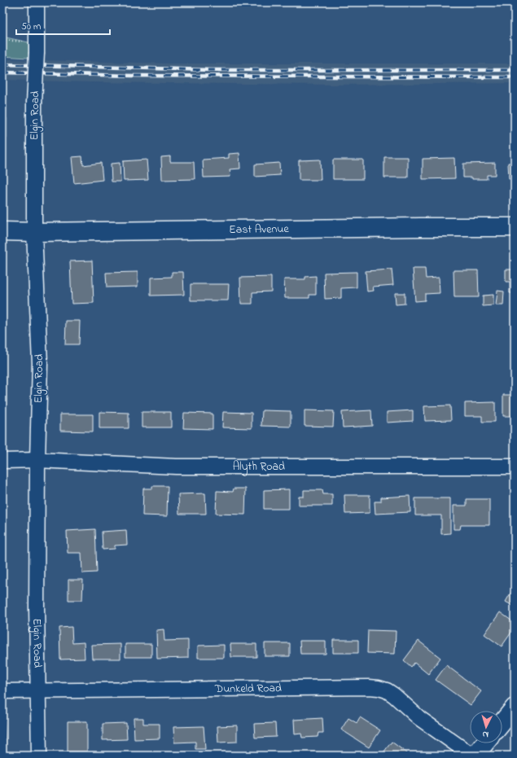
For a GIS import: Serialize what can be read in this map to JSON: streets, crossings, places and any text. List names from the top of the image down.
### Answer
{
  "streets": {
    "street": [
      "Elgin Road",
      "East Avenue",
      "Alyth Road",
      "Dunkeld Road"
    ]
  },
  "crossings": [
    ["Elgin Road", "East Avenue"],
    ["Elgin Road", "Alyth Road"],
    ["Elgin Road", "Dunkeld Road"]
  ],
  "scale_bar": "50 m",
  "north": "bottom"
}
